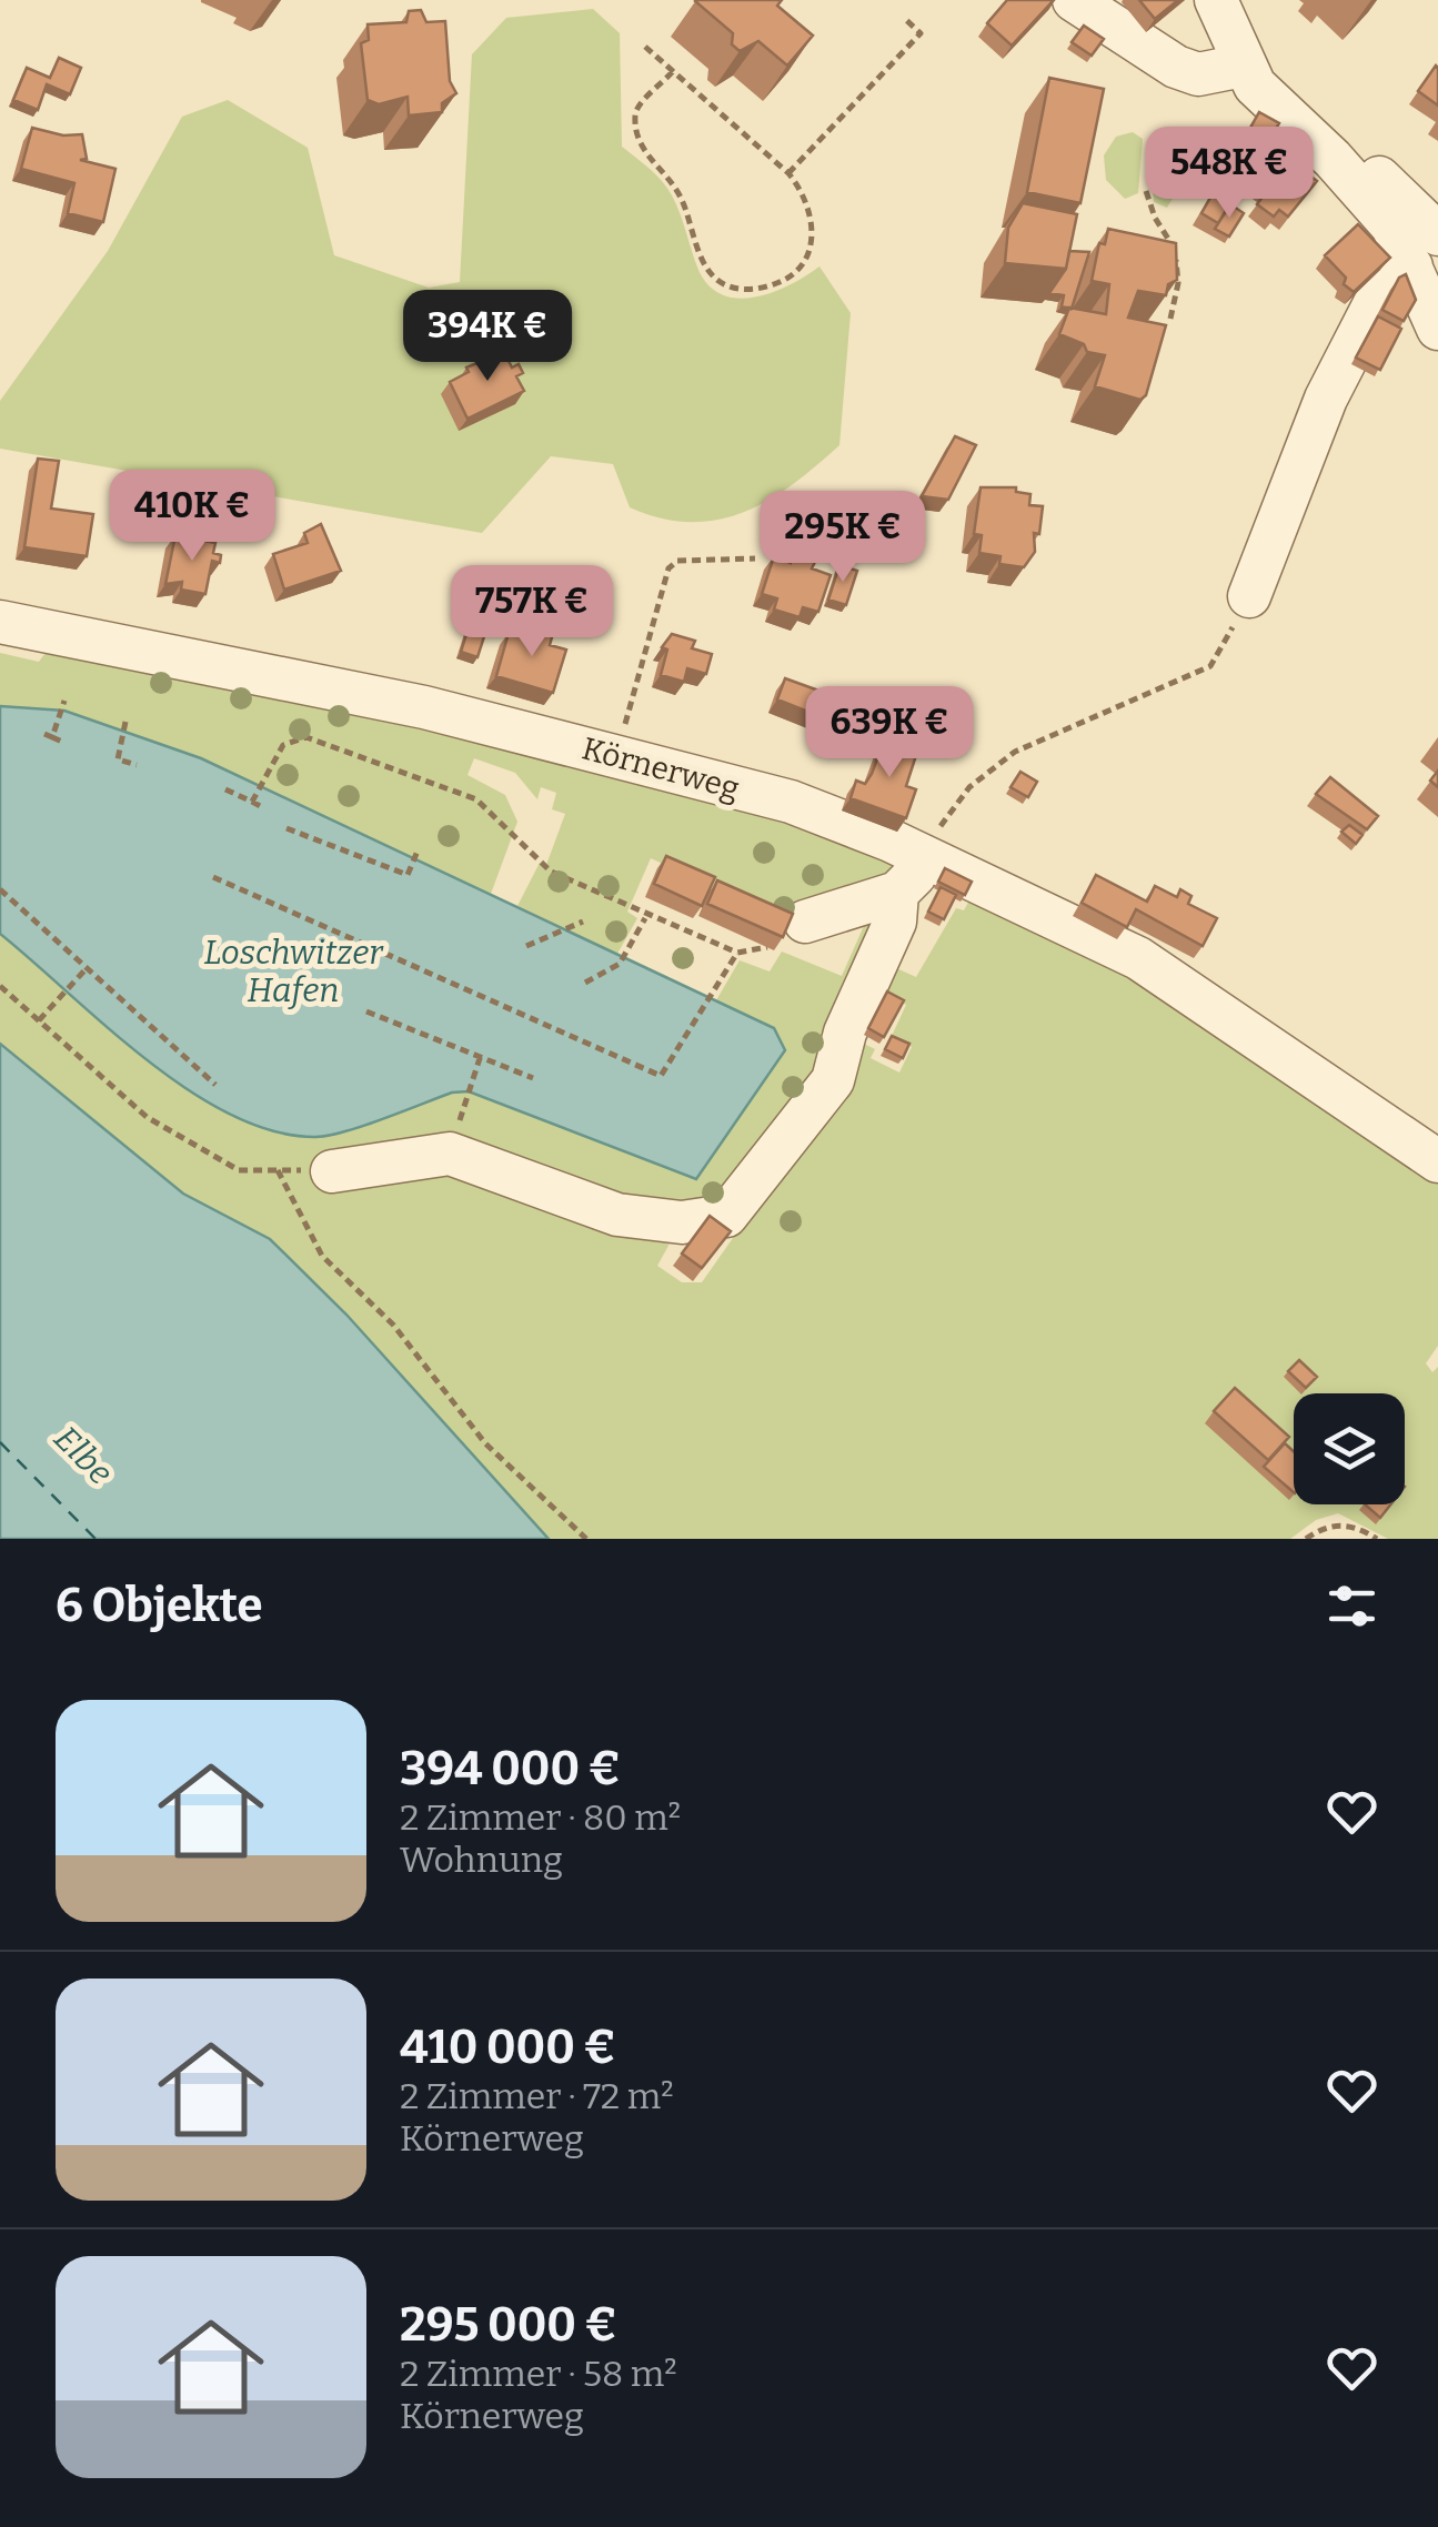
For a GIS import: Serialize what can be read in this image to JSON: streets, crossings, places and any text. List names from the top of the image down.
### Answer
{
  "streets": {
    "street": ["Körnerweg"]
  },
  "water": ["Loschwitzer Hafen", "Elbe"],
  "page": {
    "price": [
      "548K €",
      "394K €",
      "410K €",
      "295K €",
      "757K €",
      "639K €"
    ],
    "heading": "6 Objekte",
    "list": [
      {
        "name": "394 000 €",
        "note": "2 Zimmer · 80 m² · Wohnung"
      },
      {
        "name": "410 000 €",
        "note": "2 Zimmer · 72 m² · Körnerweg"
      },
      {
        "name": "295 000 €",
        "note": "2 Zimmer · 58 m² · Körnerweg"
      }
    ]
  }
}
